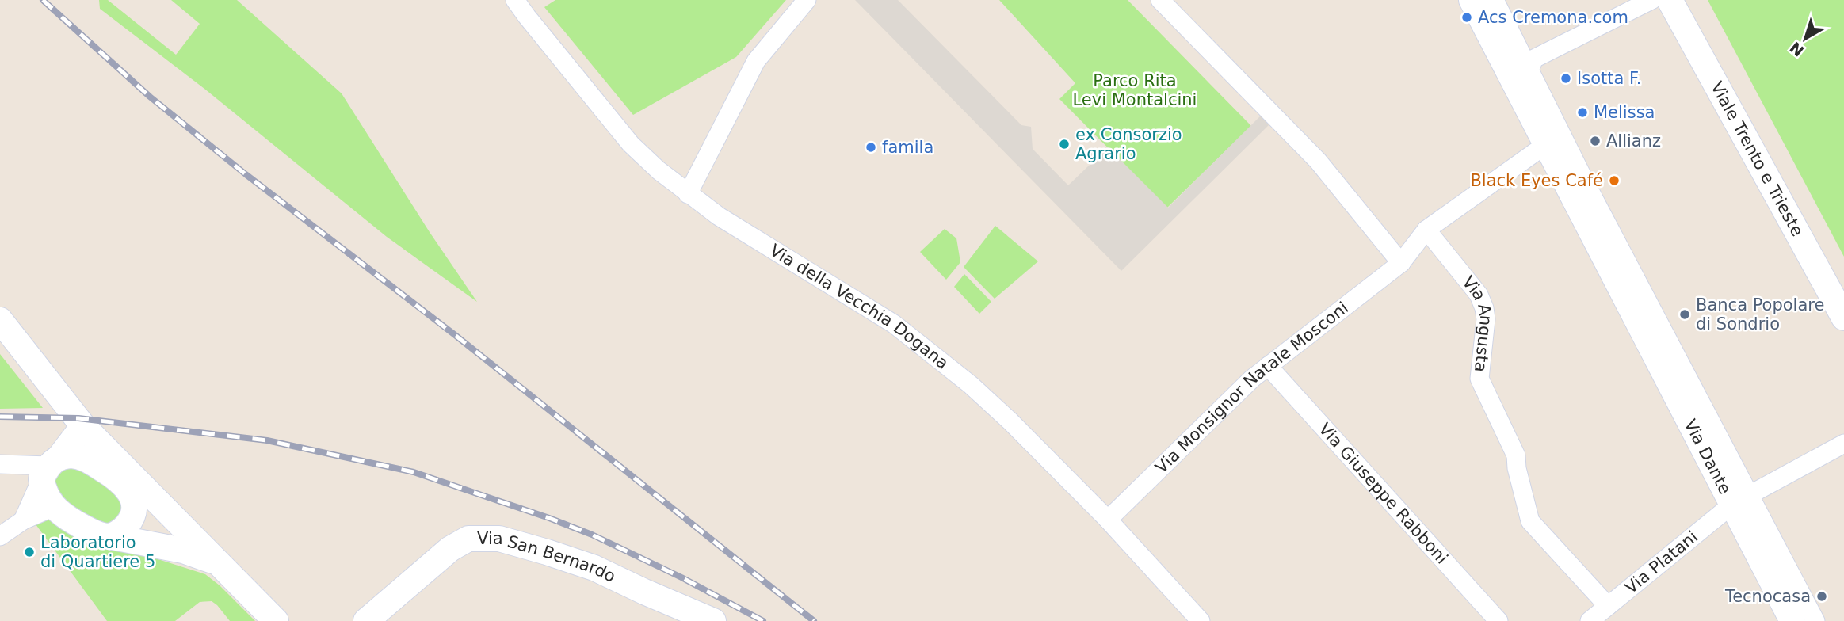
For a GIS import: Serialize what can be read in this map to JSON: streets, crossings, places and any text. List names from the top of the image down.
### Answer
{
  "streets": {
    "street": [
      "Viale Trento e Trieste",
      "Via della Vecchia Dogana",
      "Via Angusta",
      "Via Monsignor Natale Mosconi",
      "Via Dante",
      "Via Giuseppe Rabboni",
      "Via San Bernardo",
      "Via Platani"
    ]
  },
  "crossings": [
    ["Via della Vecchia Dogana", "Via Monsignor Natale Mosconi"],
    ["Via Angusta", "Via Monsignor Natale Mosconi"],
    ["Via Angusta", "Via Platani"],
    ["Via Monsignor Natale Mosconi", "Via Giuseppe Rabboni"],
    ["Via Dante", "Via Platani"]
  ],
  "parks": ["Parco Rita Levi Montalcini"],
  "places": [
    "Acs Cremona.com",
    "Isotta F.",
    "Melissa",
    "Allianz",
    "ex Consorzio Agrario",
    "famila",
    "Black Eyes Café",
    "Banca Popolare di Sondrio",
    "Laboratorio di Quartiere 5",
    "Tecnocasa"
  ],
  "north": "bottom left"
}
